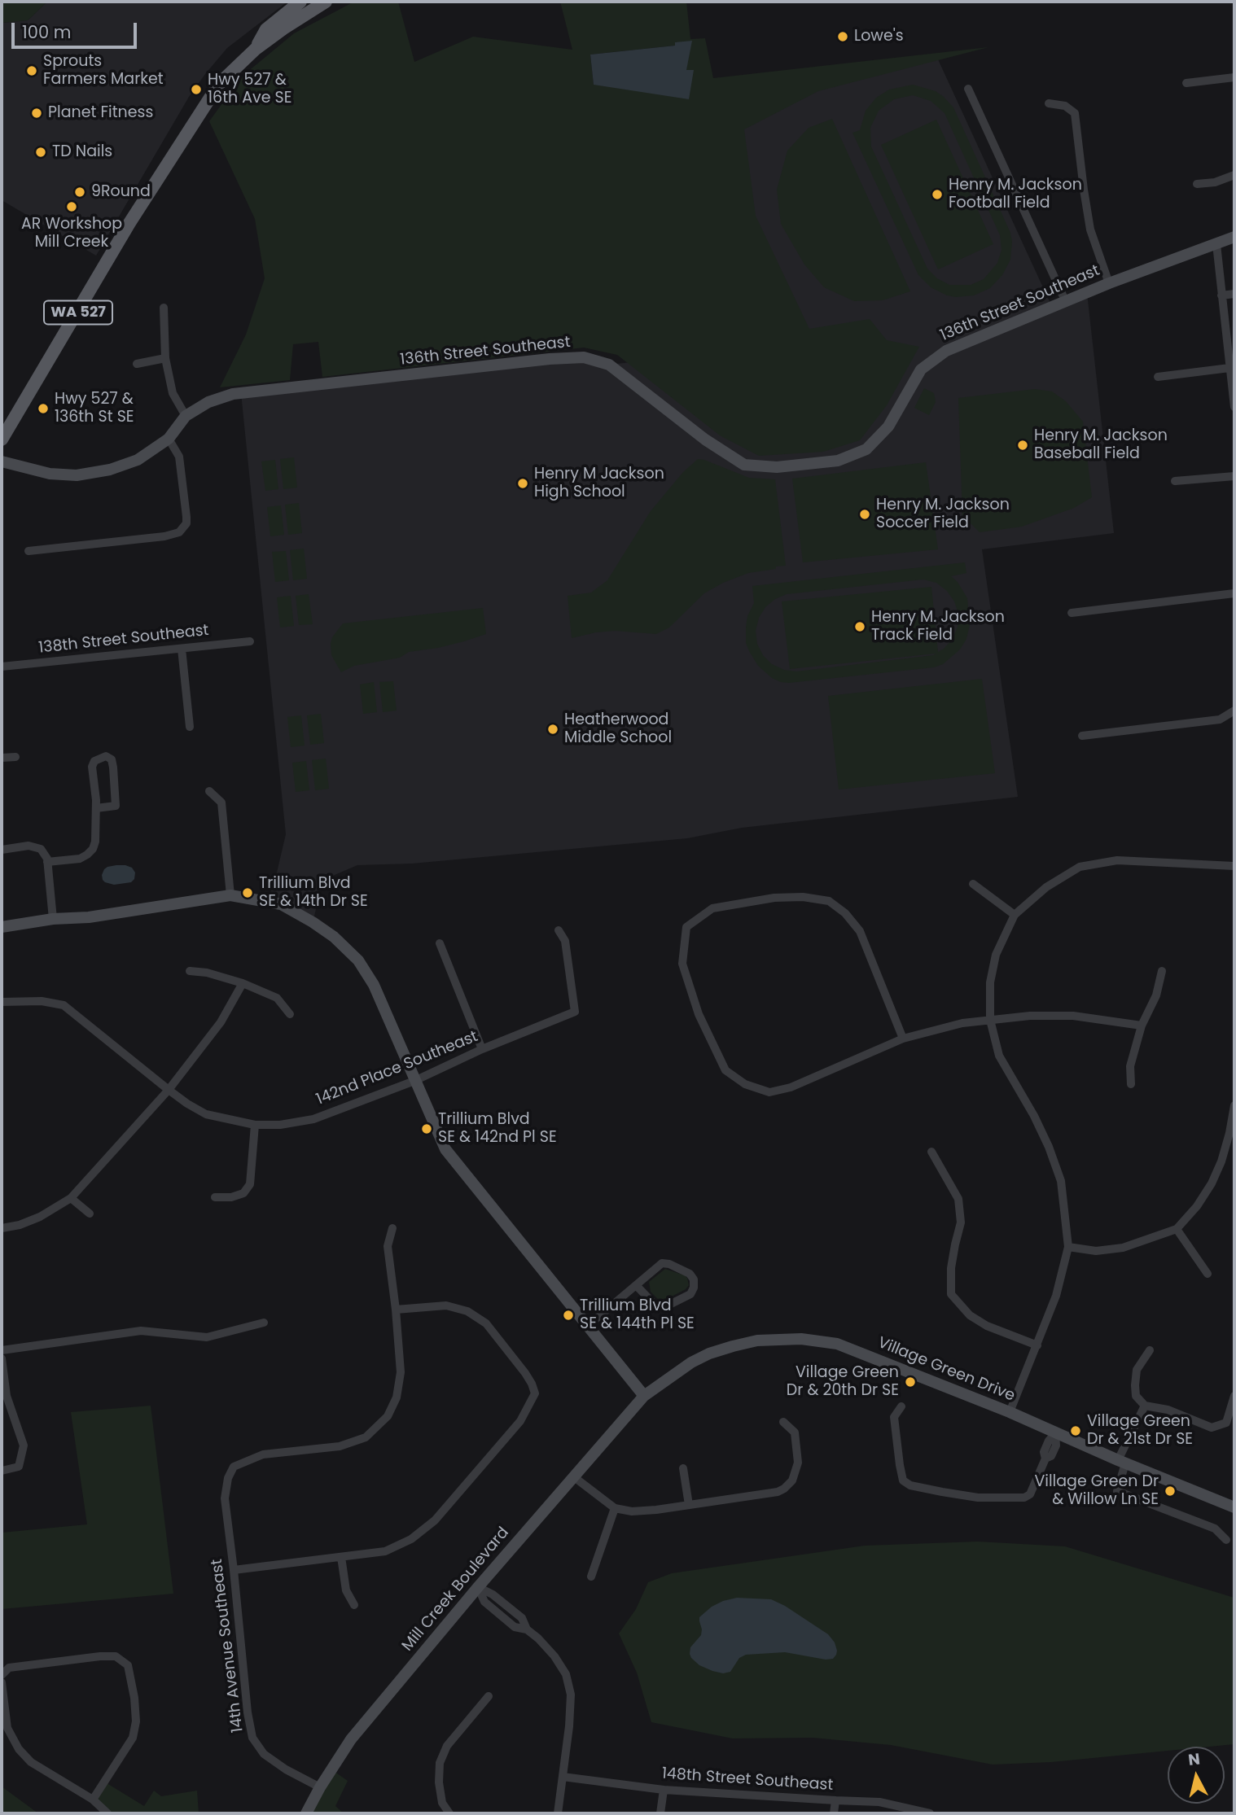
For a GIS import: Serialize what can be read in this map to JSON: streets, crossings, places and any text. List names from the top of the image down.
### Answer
{
  "streets": {
    "main road": ["WA 527"],
    "street": [
      "136th Street Southeast",
      "138th Street Southeast",
      "142nd Place Southeast",
      "Village Green Drive",
      "Mill Creek Boulevard",
      "14th Avenue Southeast",
      "148th Street Southeast"
    ]
  },
  "crossings": [
    ["Village Green Drive", "Mill Creek Boulevard"],
    ["Mill Creek Boulevard", "14th Avenue Southeast"]
  ],
  "places": [
    "Lowe's",
    "Sprouts Farmers Market",
    "Hwy 527 & 16th Ave SE",
    "Planet Fitness",
    "TD Nails",
    "9Round",
    "Henry M. Jackson Football Field",
    "AR Workshop Mill Creek",
    "Hwy 527 & 136th St SE",
    "Henry M. Jackson Baseball Field",
    "Henry M Jackson High School",
    "Henry M. Jackson Soccer Field",
    "Henry M. Jackson Track Field",
    "Heatherwood Middle School",
    "Trillium Blvd SE & 14th Dr SE",
    "Trillium Blvd SE & 142nd Pl SE",
    "Trillium Blvd SE & 144th Pl SE",
    "Village Green Dr & 20th Dr SE",
    "Village Green Dr & 21st Dr SE",
    "Village Green Dr & Willow Ln SE"
  ],
  "scale_bar": "100 m",
  "north": "top"
}
